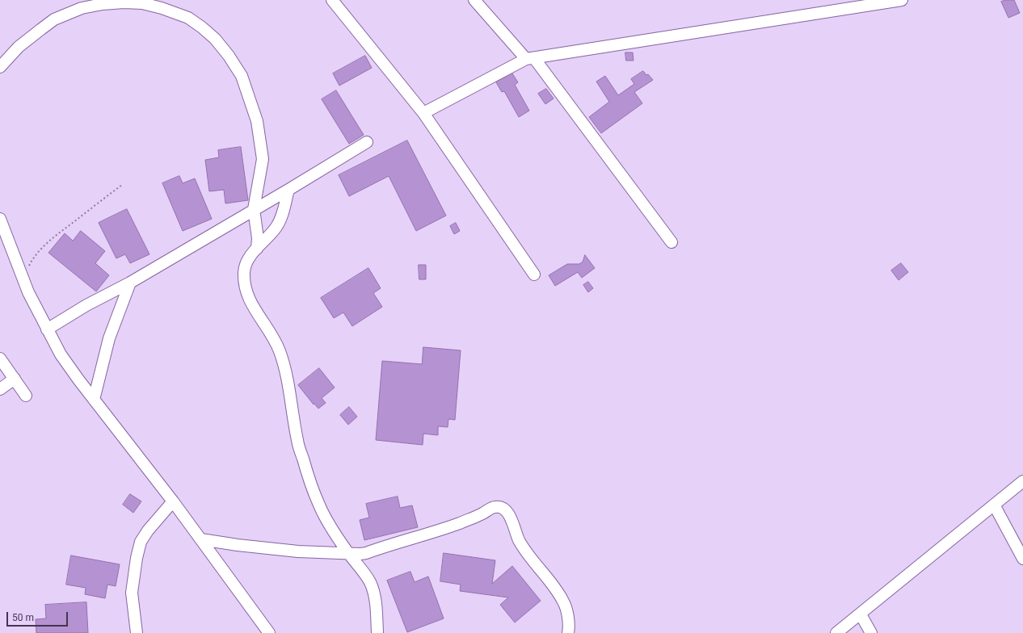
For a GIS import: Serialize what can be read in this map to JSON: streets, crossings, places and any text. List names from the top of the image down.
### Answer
{
  "scale_bar": "50 m"
}
